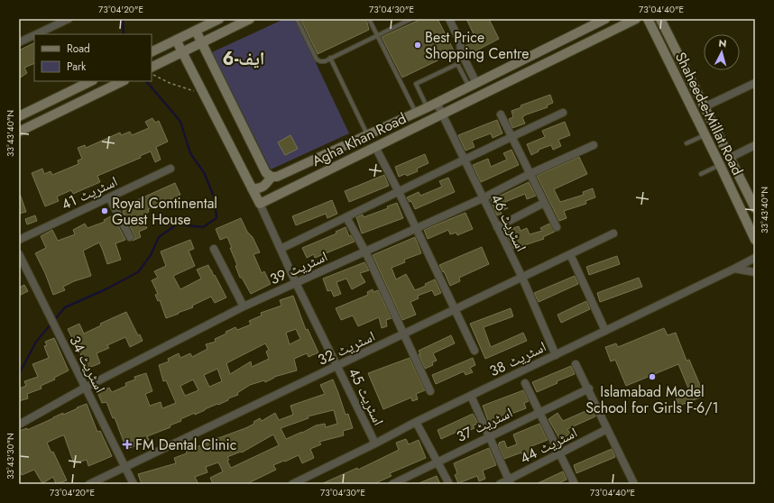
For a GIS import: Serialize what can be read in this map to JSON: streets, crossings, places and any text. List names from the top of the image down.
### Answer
{
  "streets": {
    "street": [
      "Shaheed-e-Millat Road",
      "Agha Khan Road",
      "اسٹریٹ 41",
      "اسٹریٹ 46",
      "اسٹریٹ 39",
      "اسٹریٹ 32",
      "اسٹریٹ 38",
      "اسٹریٹ 34",
      "اسٹریٹ 45",
      "اسٹریٹ 37",
      "اسٹریٹ 44"
    ]
  },
  "crossings": [
    ["Agha Khan Road", "اسٹریٹ 46"],
    ["Agha Khan Road", "اسٹریٹ 45"],
    ["اسٹریٹ 46", "اسٹریٹ 39"],
    ["اسٹریٹ 46", "اسٹریٹ 32"],
    ["اسٹریٹ 46", "اسٹریٹ 38"],
    ["اسٹریٹ 39", "اسٹریٹ 34"],
    ["اسٹریٹ 39", "اسٹریٹ 45"],
    ["اسٹریٹ 32", "اسٹریٹ 34"],
    ["اسٹریٹ 32", "اسٹریٹ 45"],
    ["اسٹریٹ 38", "اسٹریٹ 45"]
  ],
  "districts": ["ایف-6"],
  "places": {
    "other": ["Best Price Shopping Centre", "Royal Continental Guest House", "Islamabad Model School for Girls F-6/1"],
    "health": ["FM Dental Clinic"]
  },
  "legend": ["Road", "Park"],
  "north": "top",
  "coordinates": [
    "73°04'20\"E",
    "73°04'30\"E",
    "73°04'40\"E",
    "33°43'40\"N",
    "33°43'30\"N"
  ]
}
